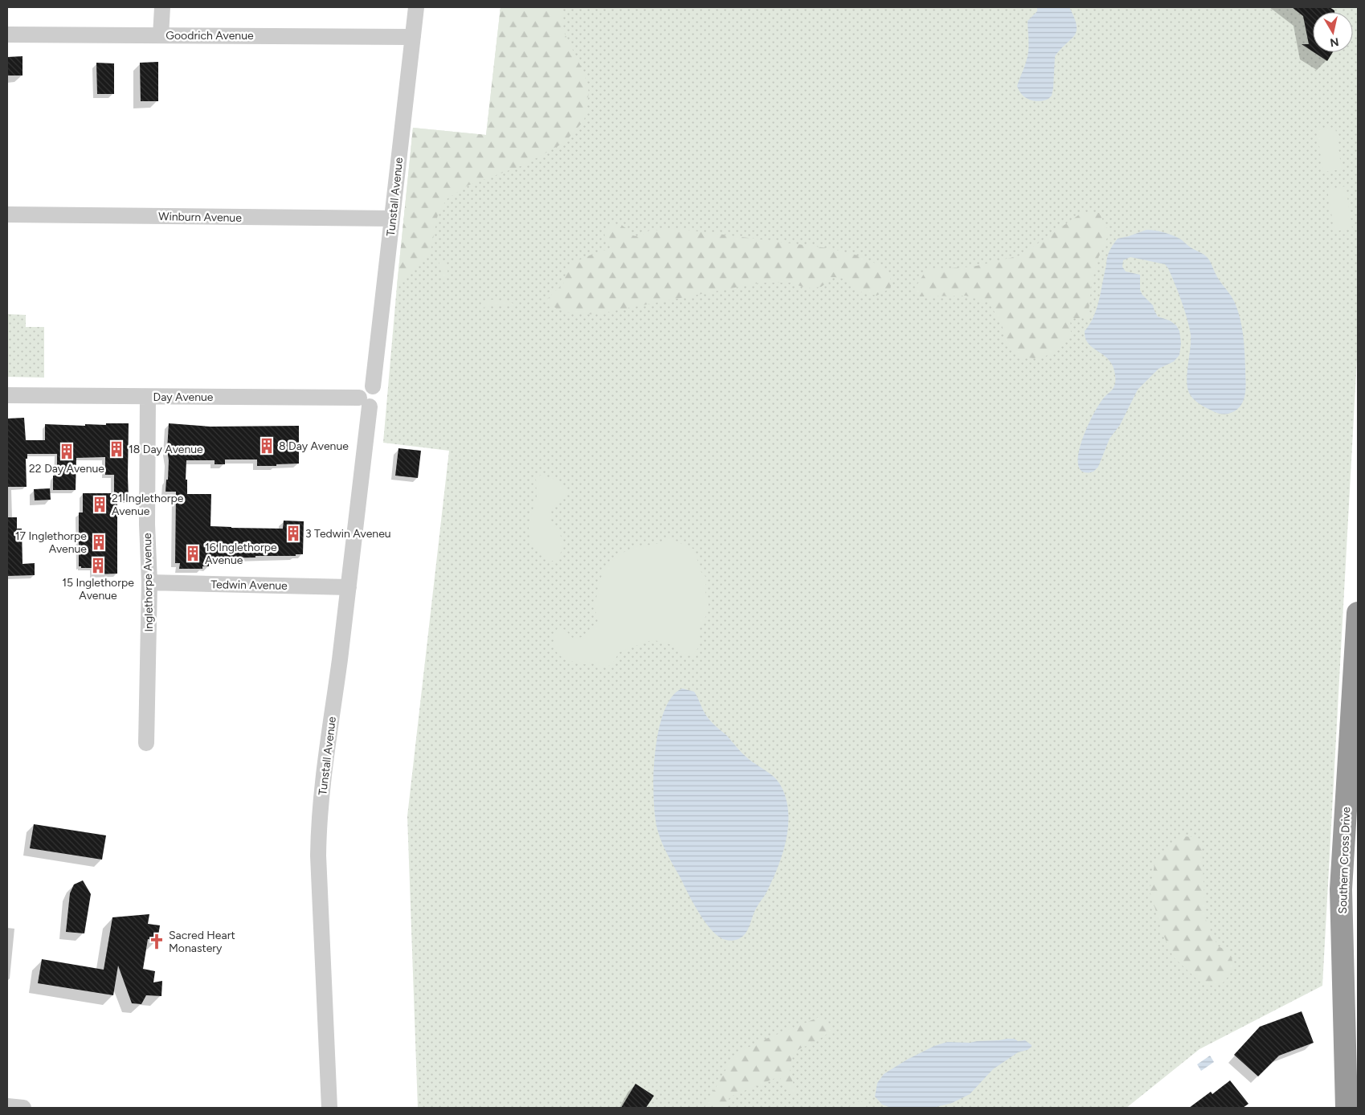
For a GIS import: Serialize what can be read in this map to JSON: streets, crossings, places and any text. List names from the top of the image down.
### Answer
{
  "streets": {
    "highway": ["Southern Cross Drive"],
    "street": [
      "Goodrich Avenue",
      "Tunstall Avenue",
      "Winburn Avenue",
      "Day Avenue",
      "Inglethorpe Avenue",
      "Tedwin Avenue"
    ]
  },
  "crossings": [
    ["Goodrich Avenue", "Tunstall Avenue"],
    ["Tunstall Avenue", "Winburn Avenue"],
    ["Tunstall Avenue", "Day Avenue"],
    ["Tunstall Avenue", "Tedwin Avenue"],
    ["Day Avenue", "Inglethorpe Avenue"],
    ["Inglethorpe Avenue", "Tedwin Avenue"]
  ],
  "places": {
    "building": [
      "8 Day Avenue",
      "18 Day Avenue",
      "22 Day Avenue",
      "21 Inglethorpe Avenue",
      "3 Tedwin Aveneu",
      "17 Inglethorpe Avenue",
      "16 Inglethorpe Avenue",
      "15 Inglethorpe Avenue"
    ],
    "church": ["Sacred Heart Monastery"]
  },
  "north": "bottom"
}
